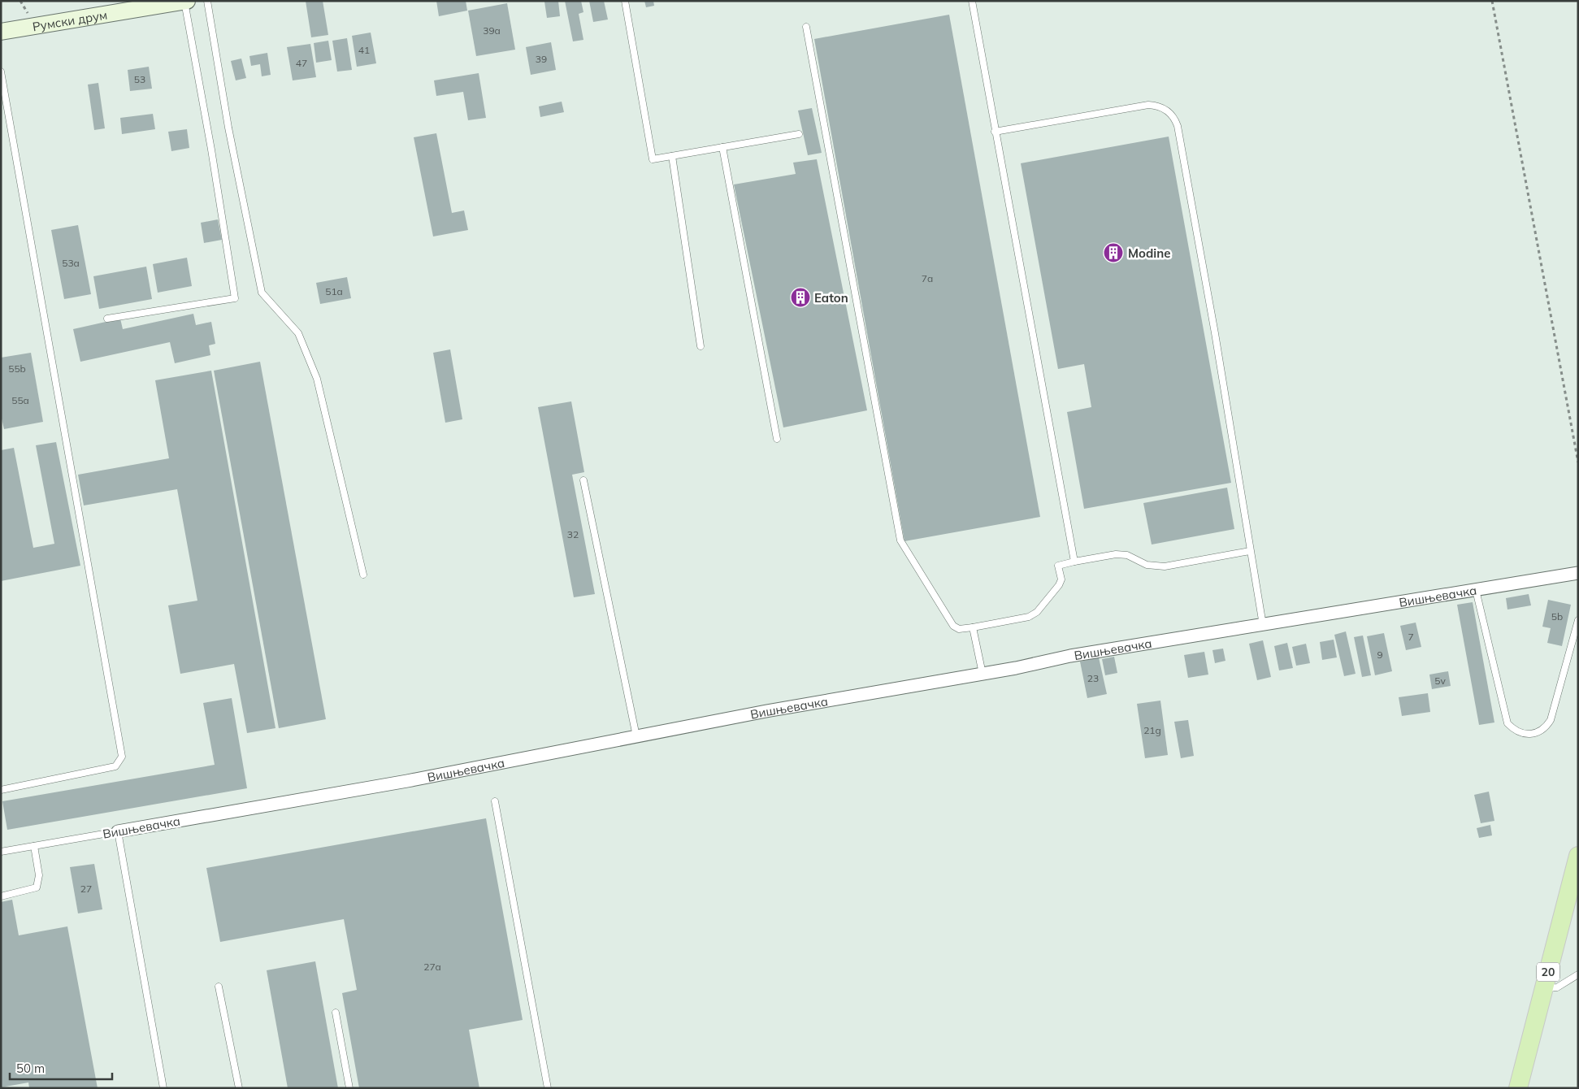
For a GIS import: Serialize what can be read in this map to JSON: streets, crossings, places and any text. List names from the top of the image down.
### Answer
{
  "streets": {
    "main road": ["Румски друм", "20"],
    "street": ["Вишњевачка"]
  },
  "places": {
    "building": ["Modine", "Eaton"]
  },
  "house_numbers": [
    "39a",
    "41",
    "39",
    "47",
    "53",
    "53a",
    "7a",
    "51a",
    "55b",
    "55a",
    "32",
    "5b",
    "7",
    "9",
    "23",
    "5v",
    "21g",
    "27",
    "27a"
  ],
  "scale_bar": "50 m"
}
